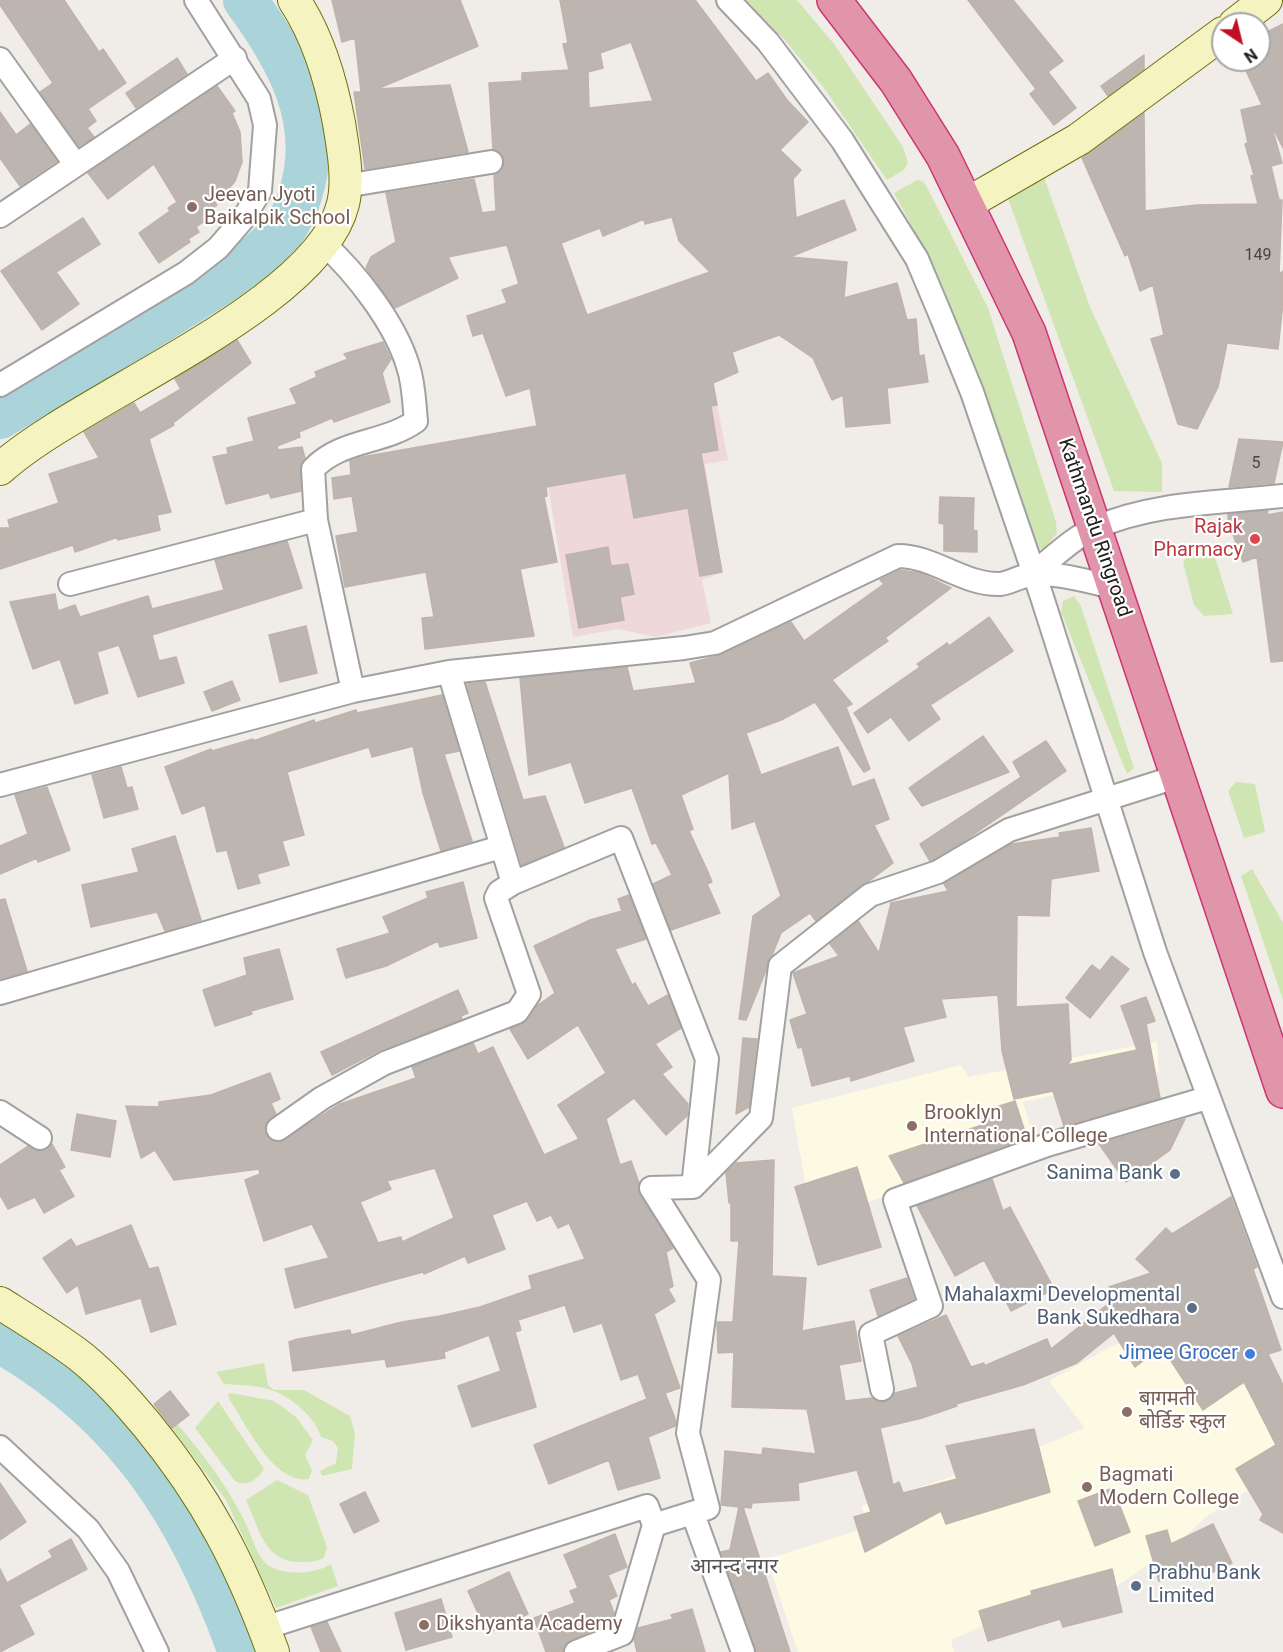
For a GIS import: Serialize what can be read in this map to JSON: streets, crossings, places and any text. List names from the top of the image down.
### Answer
{
  "streets": {
    "highway": ["Kathmandu Ringroad"]
  },
  "districts": ["आनन्द नगर"],
  "places": [
    "Jeevan Jyoti Baikalpik School",
    "Rajak Pharmacy",
    "Brooklyn International College",
    "Sanima Bank",
    "Mahalaxmi Developmental Bank Sukedhara",
    "Jimee Grocer",
    "बागमती बोर्डिङ स्कुल",
    "Bagmati Modern College",
    "Prabhu Bank Limited",
    "Dikshyanta Academy"
  ],
  "house_numbers": ["149", "5"],
  "north": "bottom right"
}
